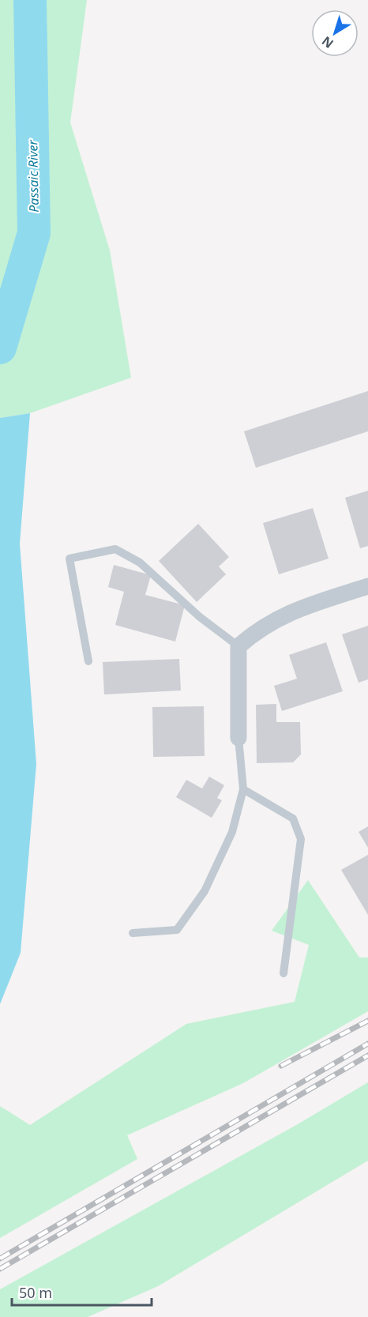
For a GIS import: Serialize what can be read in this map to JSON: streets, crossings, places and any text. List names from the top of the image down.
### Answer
{
  "water": ["Passaic River"],
  "scale_bar": "50 m",
  "north": "bottom left"
}
